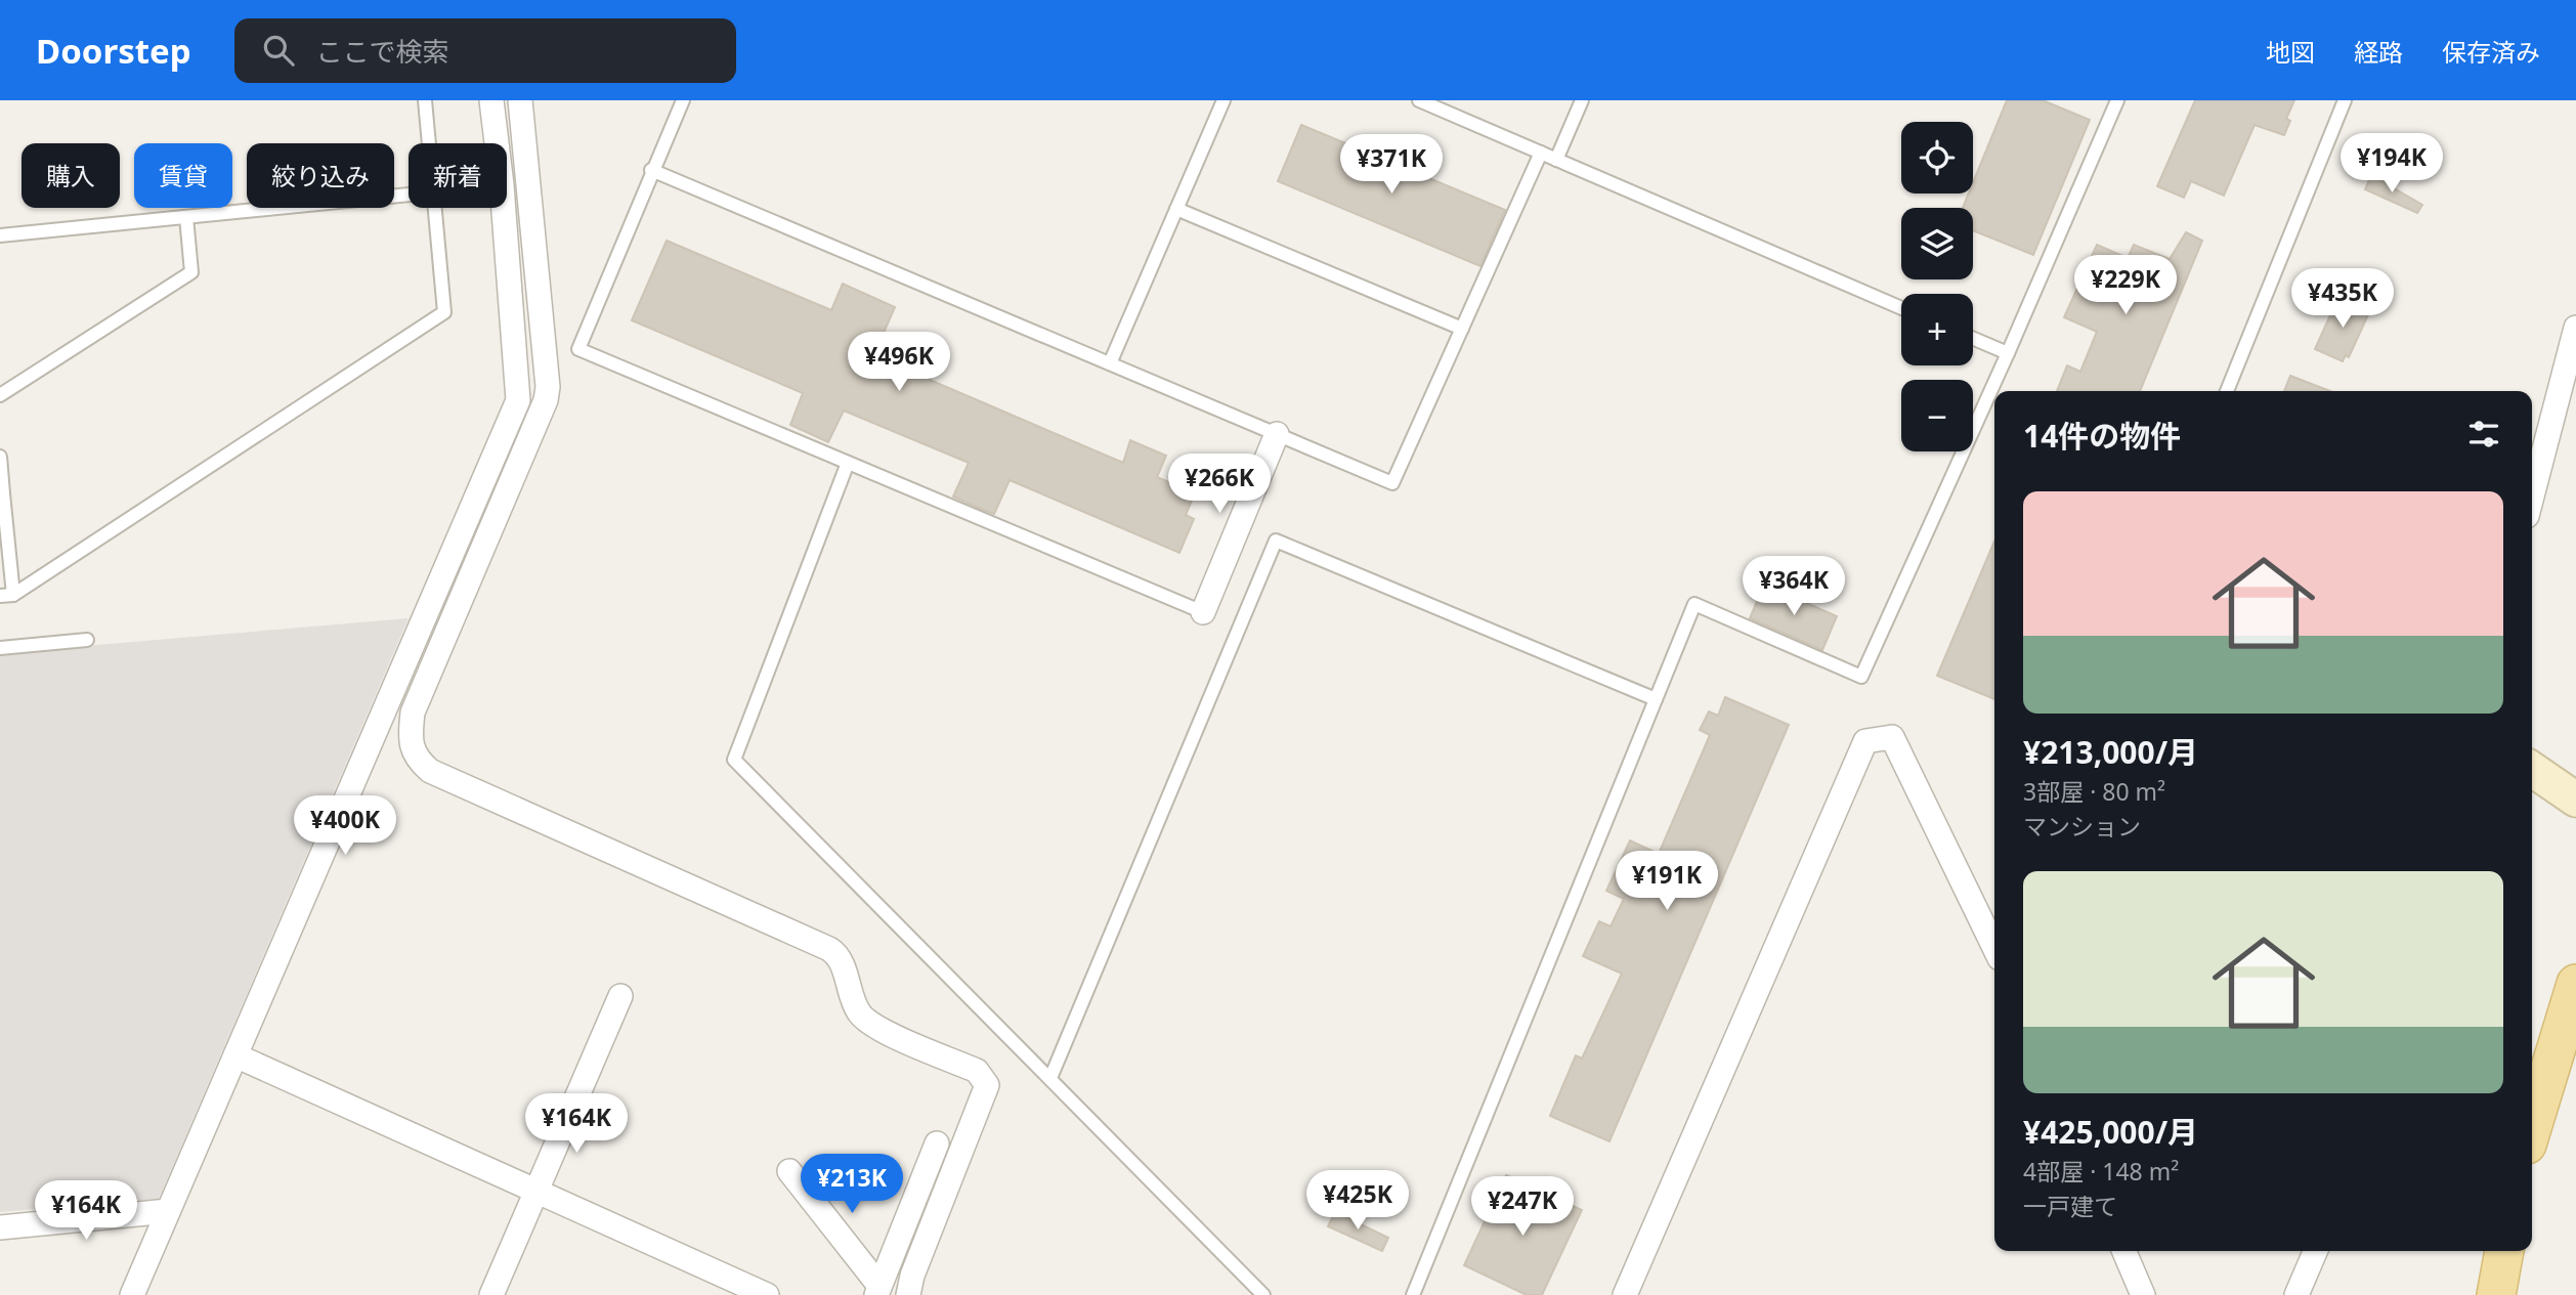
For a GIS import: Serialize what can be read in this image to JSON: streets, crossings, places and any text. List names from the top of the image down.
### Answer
{
  "page": {
    "header": "Doorstep",
    "search": "ここで検索",
    "nav": ["地図", "経路", "保存済み"],
    "map_buttons": ["+", "−"],
    "price": [
      "¥194K",
      "¥371K",
      "¥229K",
      "¥435K",
      "¥496K",
      "¥266K",
      "¥364K",
      "¥400K",
      "¥191K",
      "¥164K",
      "¥213K",
      "¥425K",
      "¥247K",
      "¥164K"
    ],
    "chip": [
      "購入",
      "賃貸",
      "絞り込み",
      "新着"
    ],
    "heading": "14件の物件",
    "list": [
      {
        "name": "¥213,000/月",
        "note": "3部屋 · 80 m² · マンション"
      },
      {
        "name": "¥425,000/月",
        "note": "4部屋 · 148 m² · 一戸建て"
      }
    ]
  }
}
